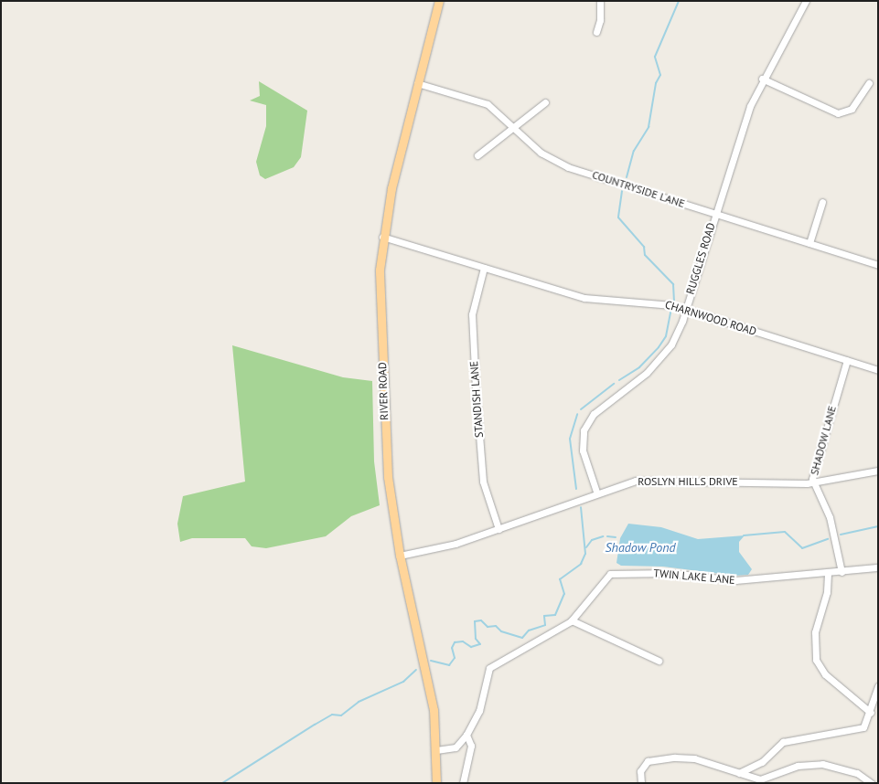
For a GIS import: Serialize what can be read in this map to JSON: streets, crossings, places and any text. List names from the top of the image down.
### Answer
{
  "streets": {
    "main road": ["RIVER ROAD"],
    "street": [
      "COUNTRYSIDE LANE",
      "RUGGLES ROAD",
      "CHARNWOOD ROAD",
      "STANDISH LANE",
      "SHADOW LANE",
      "ROSLYN HILLS DRIVE",
      "TWIN LAKE LANE"
    ]
  },
  "crossings": [
    ["COUNTRYSIDE LANE", "RUGGLES ROAD"],
    ["COUNTRYSIDE LANE", "RIVER ROAD"],
    ["RUGGLES ROAD", "CHARNWOOD ROAD"],
    ["RUGGLES ROAD", "ROSLYN HILLS DRIVE"],
    ["CHARNWOOD ROAD", "RIVER ROAD"],
    ["CHARNWOOD ROAD", "STANDISH LANE"],
    ["CHARNWOOD ROAD", "SHADOW LANE"],
    ["RIVER ROAD", "ROSLYN HILLS DRIVE"],
    ["RIVER ROAD", "TWIN LAKE LANE"],
    ["STANDISH LANE", "ROSLYN HILLS DRIVE"],
    ["SHADOW LANE", "ROSLYN HILLS DRIVE"],
    ["SHADOW LANE", "TWIN LAKE LANE"]
  ],
  "water": ["Shadow Pond"]
}
